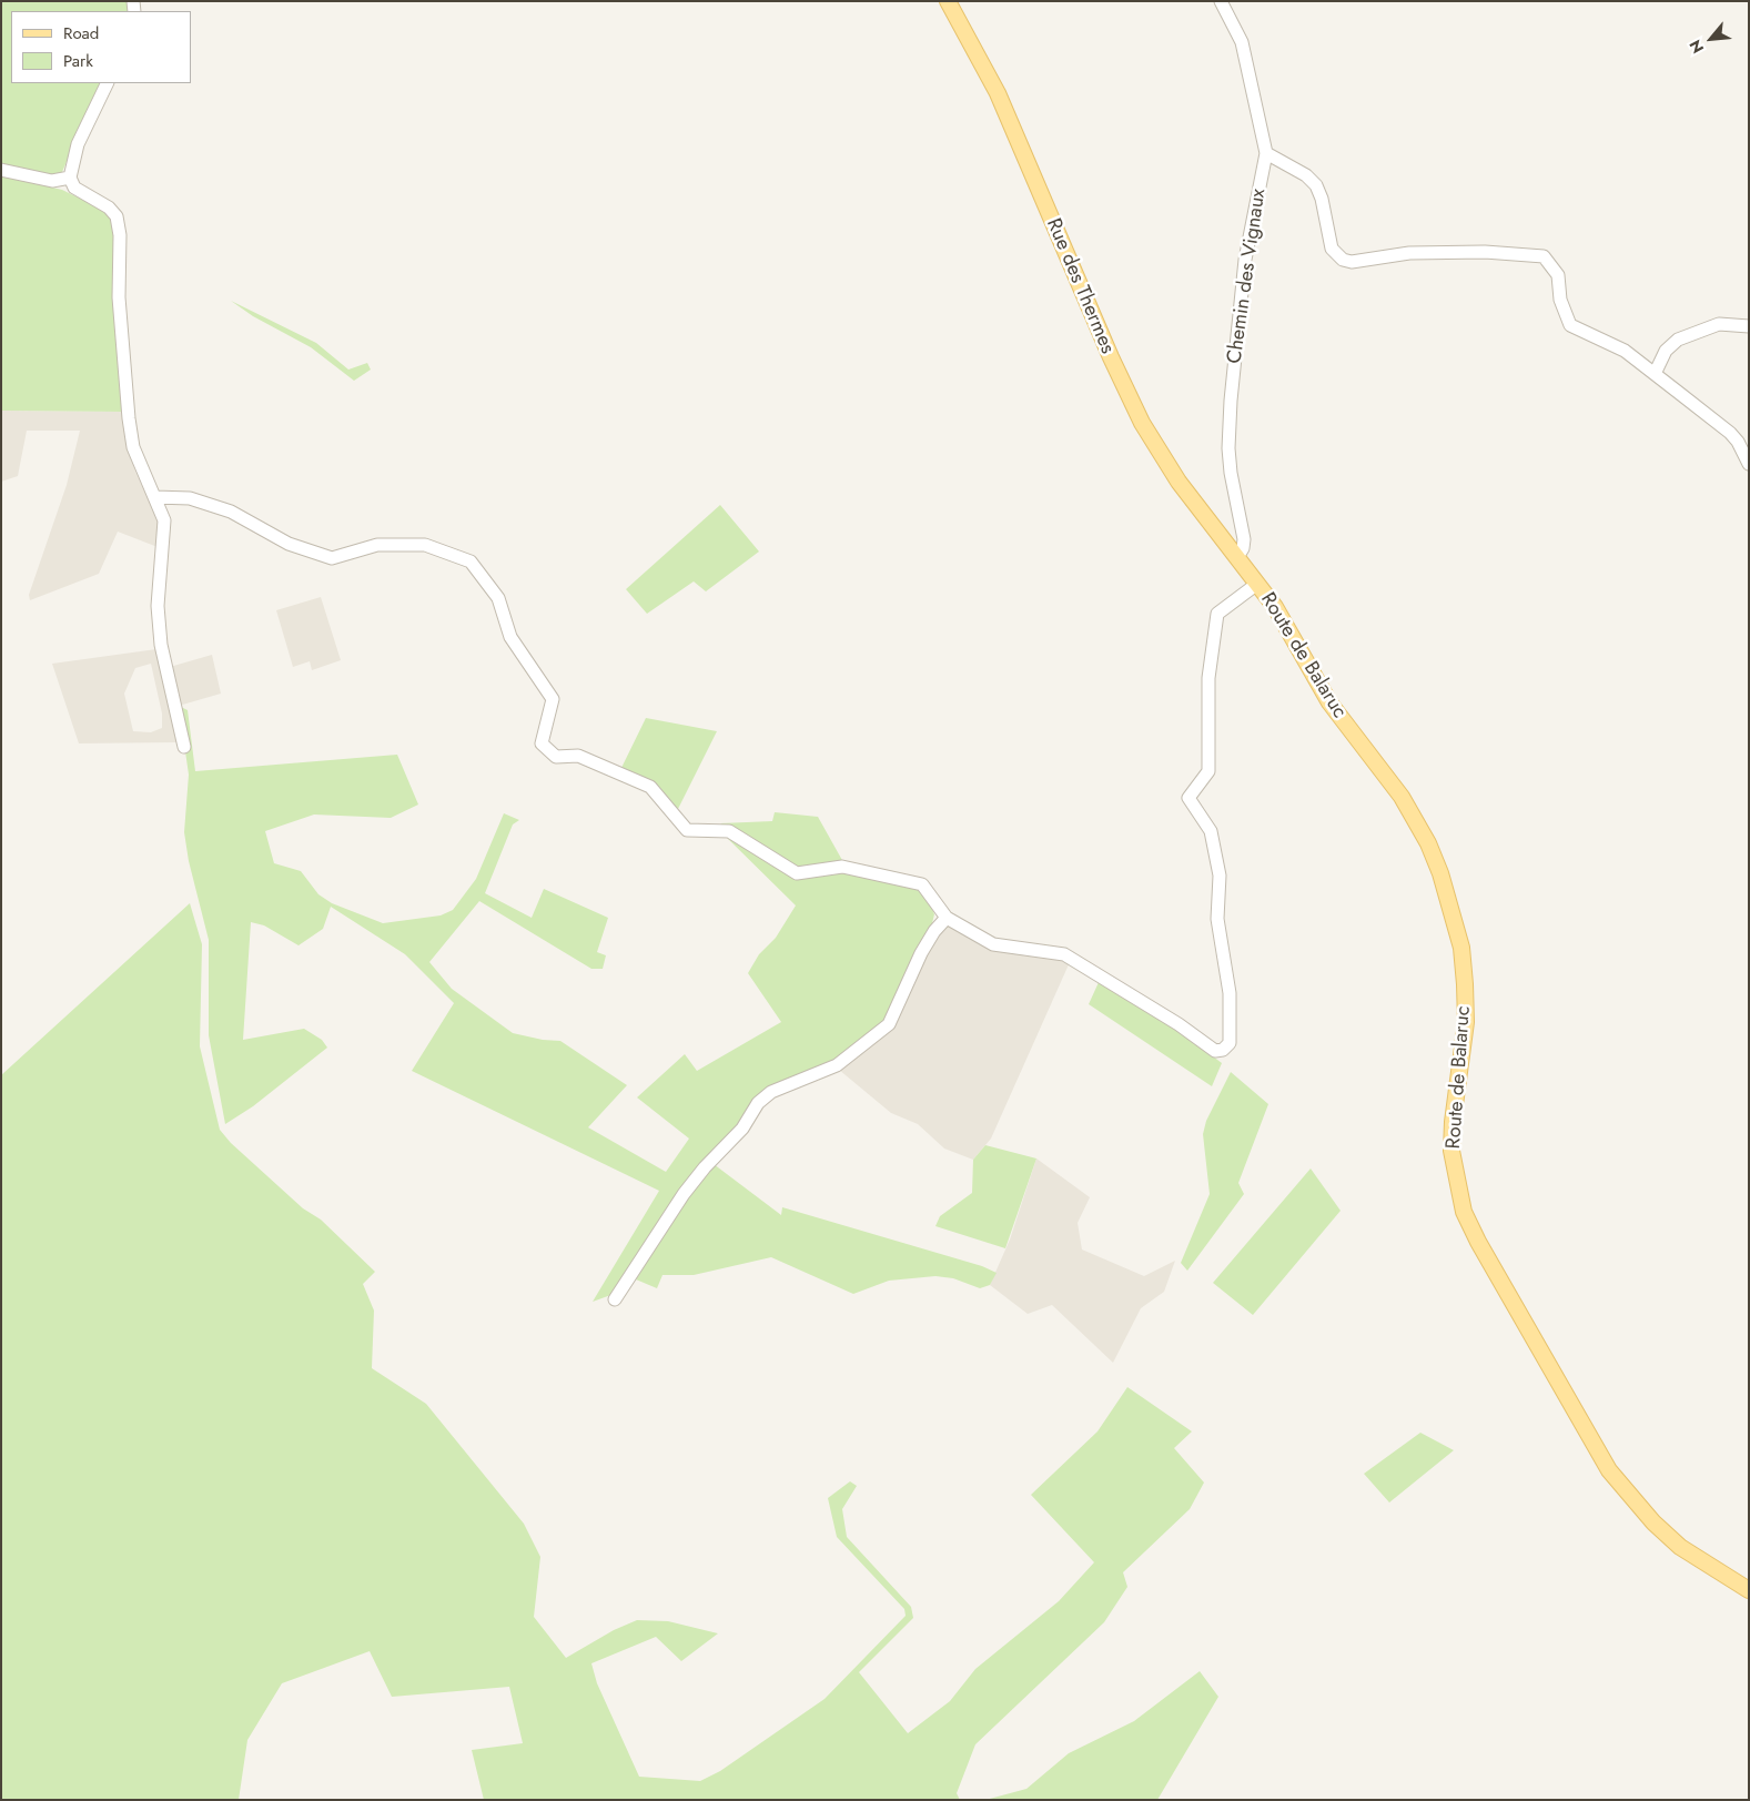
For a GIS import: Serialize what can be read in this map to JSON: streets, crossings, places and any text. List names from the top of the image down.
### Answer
{
  "streets": {
    "main road": ["Rue des Thermes", "Route de Balaruc"],
    "street": ["Chemin des Vignaux"]
  },
  "crossings": [
    ["Chemin des Vignaux", "Rue des Thermes"],
    ["Chemin des Vignaux", "Route de Balaruc"],
    ["Rue des Thermes", "Route de Balaruc"]
  ],
  "legend": ["Road", "Park"],
  "north": "bottom left"
}
